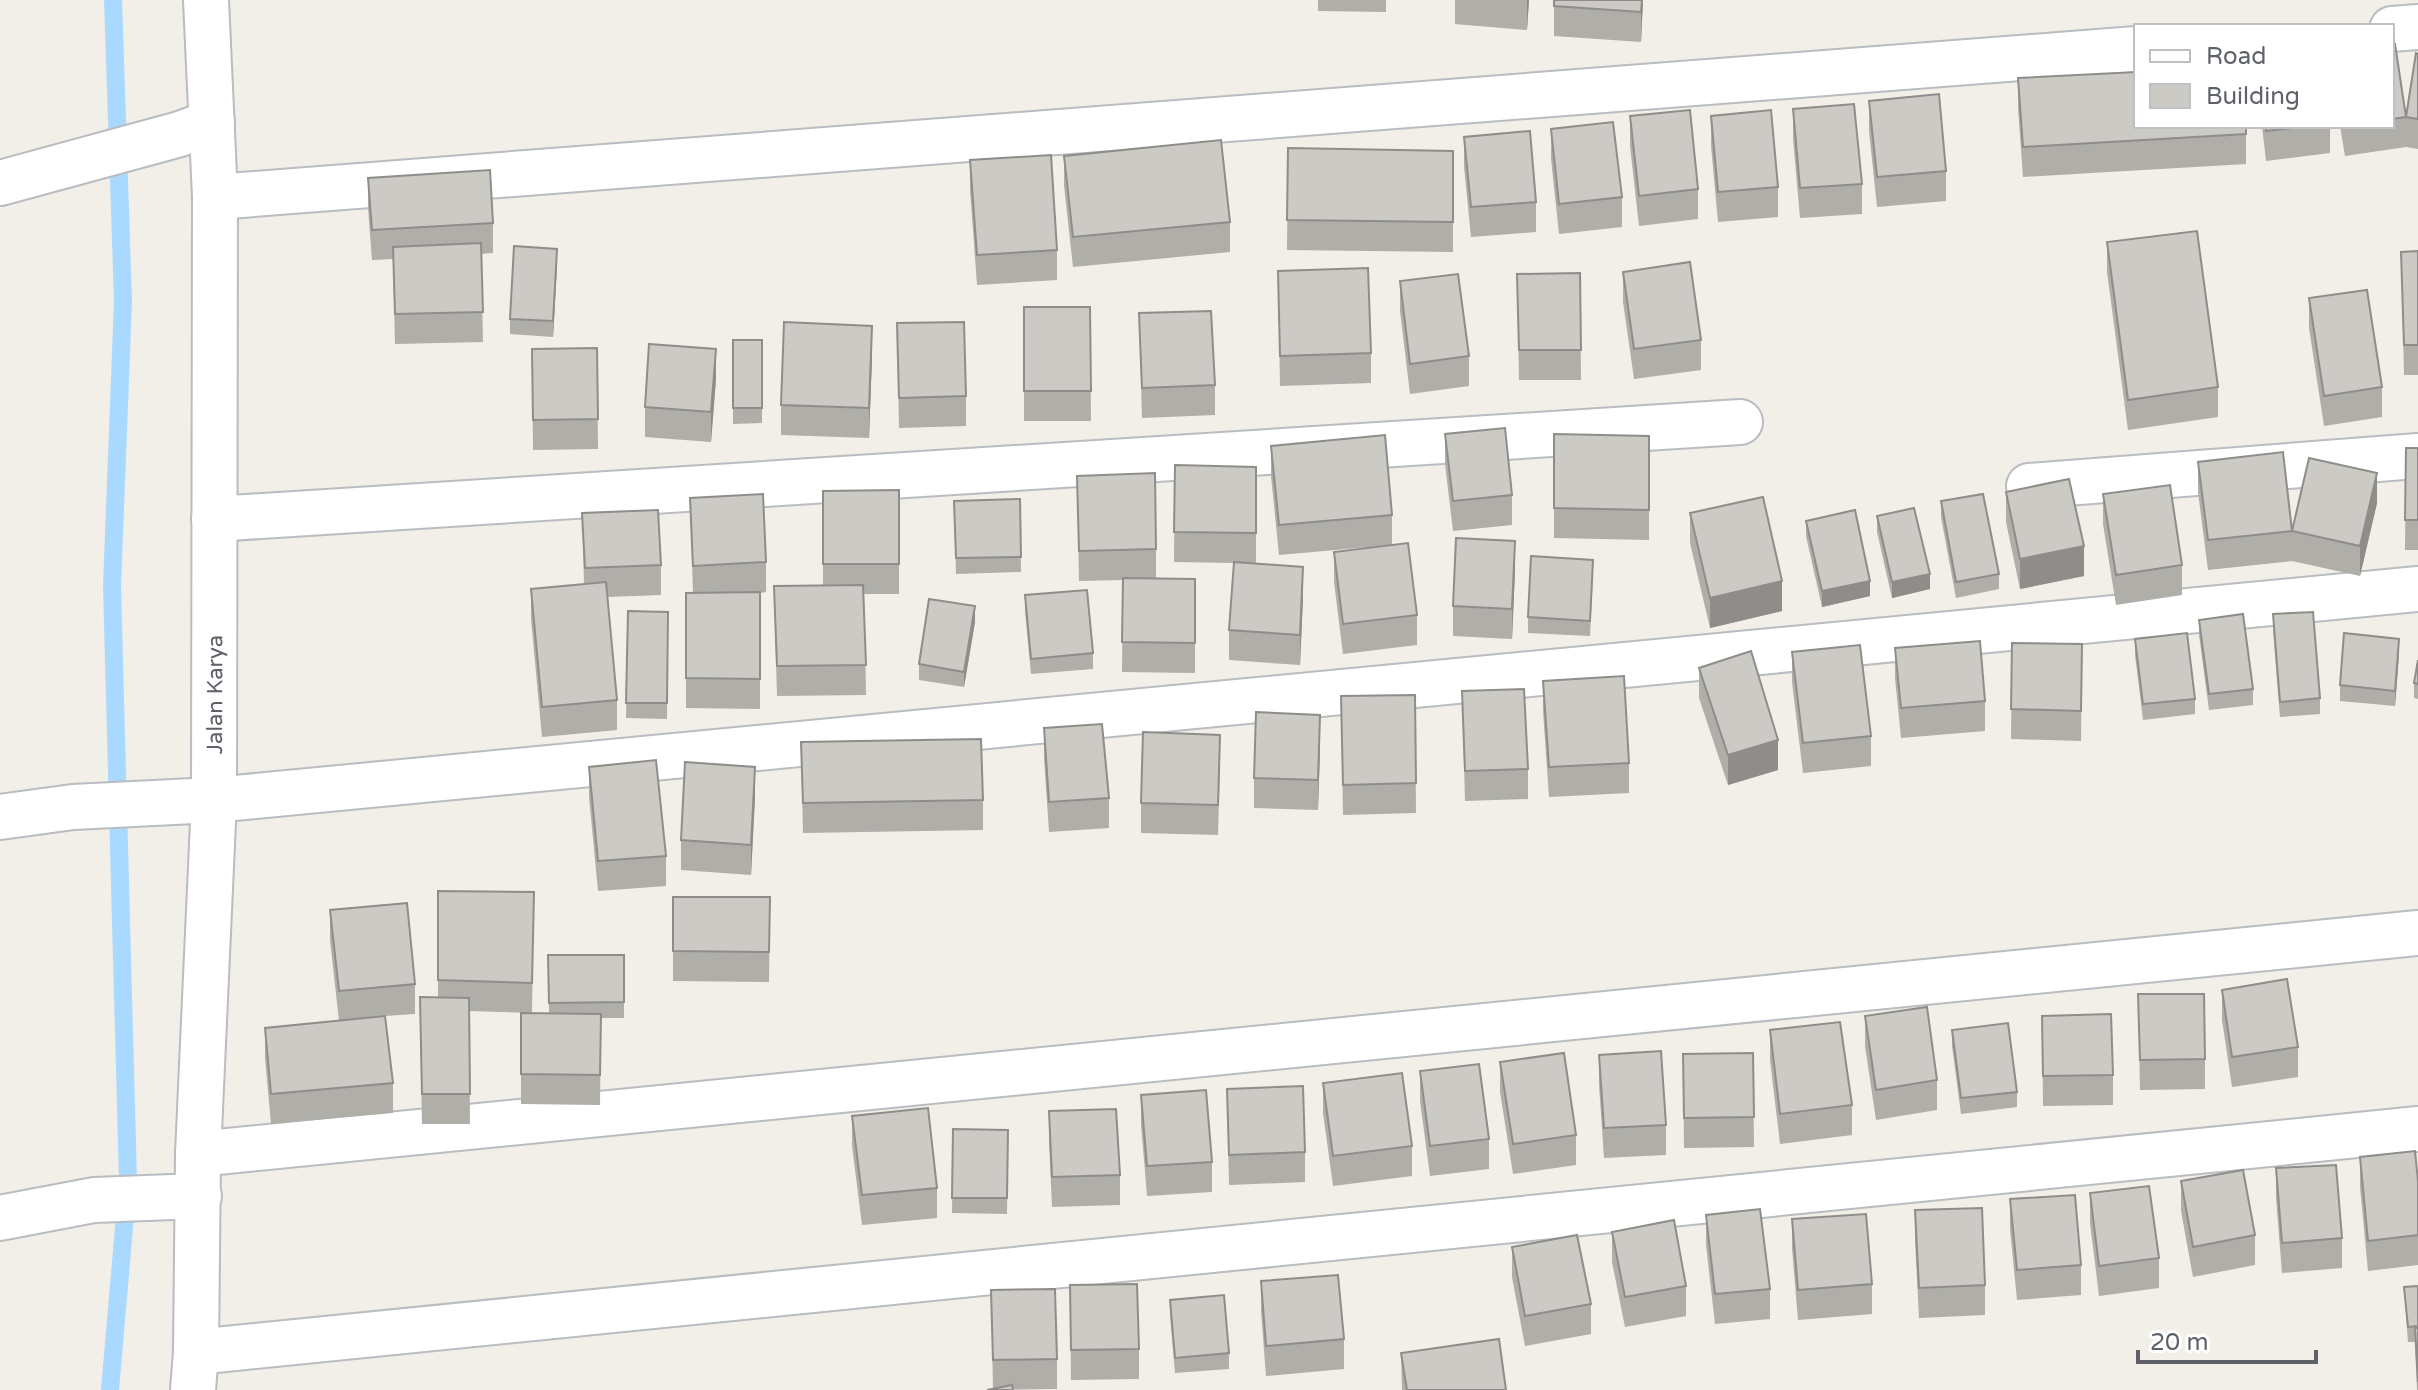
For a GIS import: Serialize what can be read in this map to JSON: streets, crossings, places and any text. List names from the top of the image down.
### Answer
{
  "streets": {
    "street": ["Jalan Karya"]
  },
  "legend": ["Road", "Building"],
  "scale_bar": "20 m"
}
